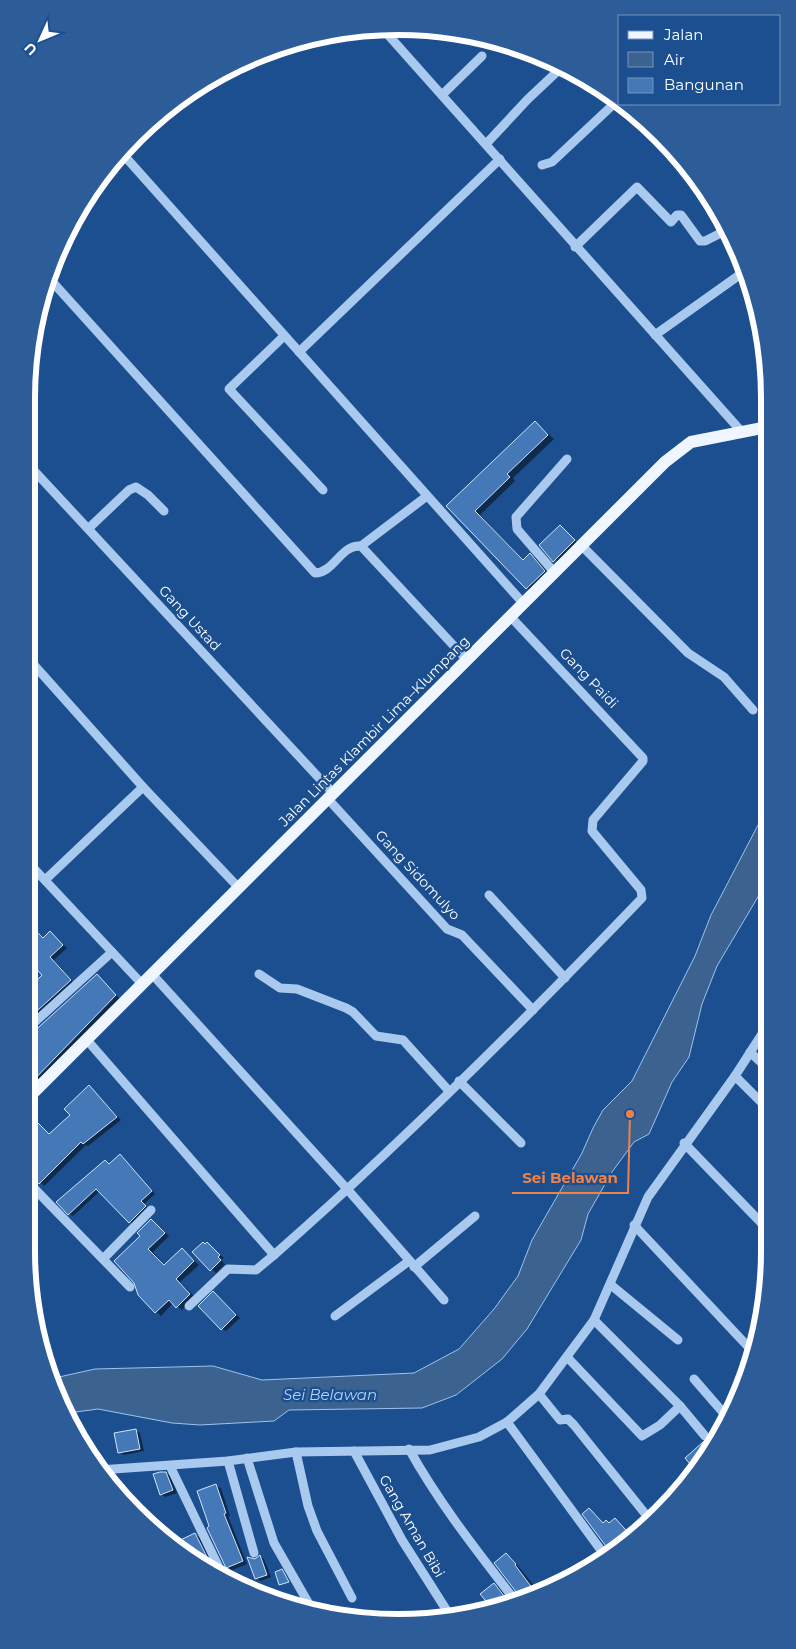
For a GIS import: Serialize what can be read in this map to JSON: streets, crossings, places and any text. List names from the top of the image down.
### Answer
{
  "streets": {
    "main road": ["Jalan Lintas Klambir Lima–Klumpang"],
    "street": [
      "Gang Ustad",
      "Gang Paidi",
      "Gang Sidomulyo",
      "Gang Aman Bibi"
    ]
  },
  "crossings": [
    ["Gang Ustad", "Jalan Lintas Klambir Lima–Klumpang"],
    ["Gang Ustad", "Gang Sidomulyo"],
    ["Gang Paidi", "Jalan Lintas Klambir Lima–Klumpang"],
    ["Jalan Lintas Klambir Lima–Klumpang", "Gang Sidomulyo"]
  ],
  "water": ["Sei Belawan"],
  "places": ["Sei Belawan"],
  "legend": ["Jalan", "Air", "Bangunan"],
  "north": "bottom left"
}
